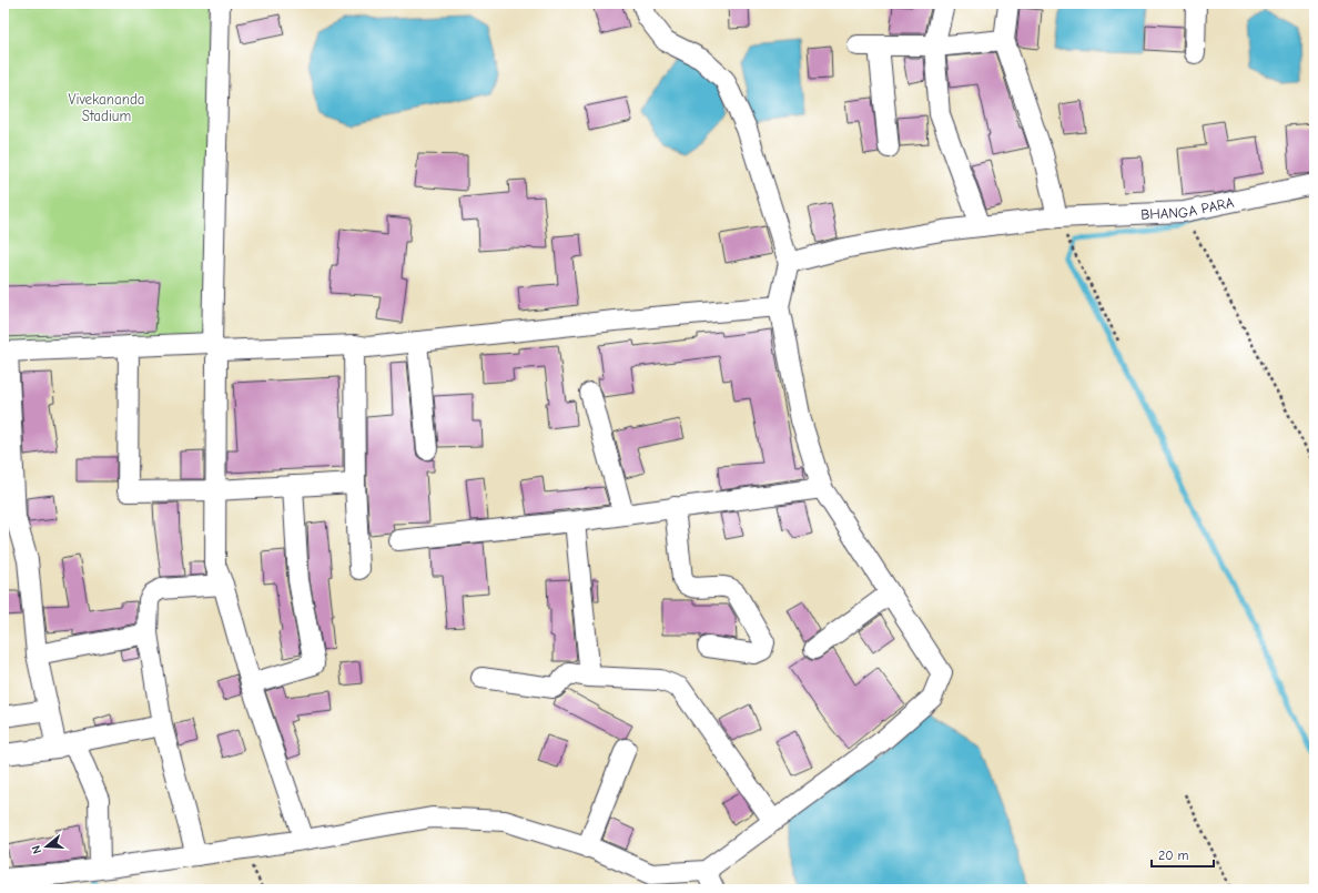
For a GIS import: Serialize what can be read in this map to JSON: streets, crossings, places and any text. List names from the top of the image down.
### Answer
{
  "streets": {
    "street": ["BHANGA PARA"]
  },
  "parks": ["Vivekananda Stadium"],
  "scale_bar": "20 m",
  "north": "left"
}
